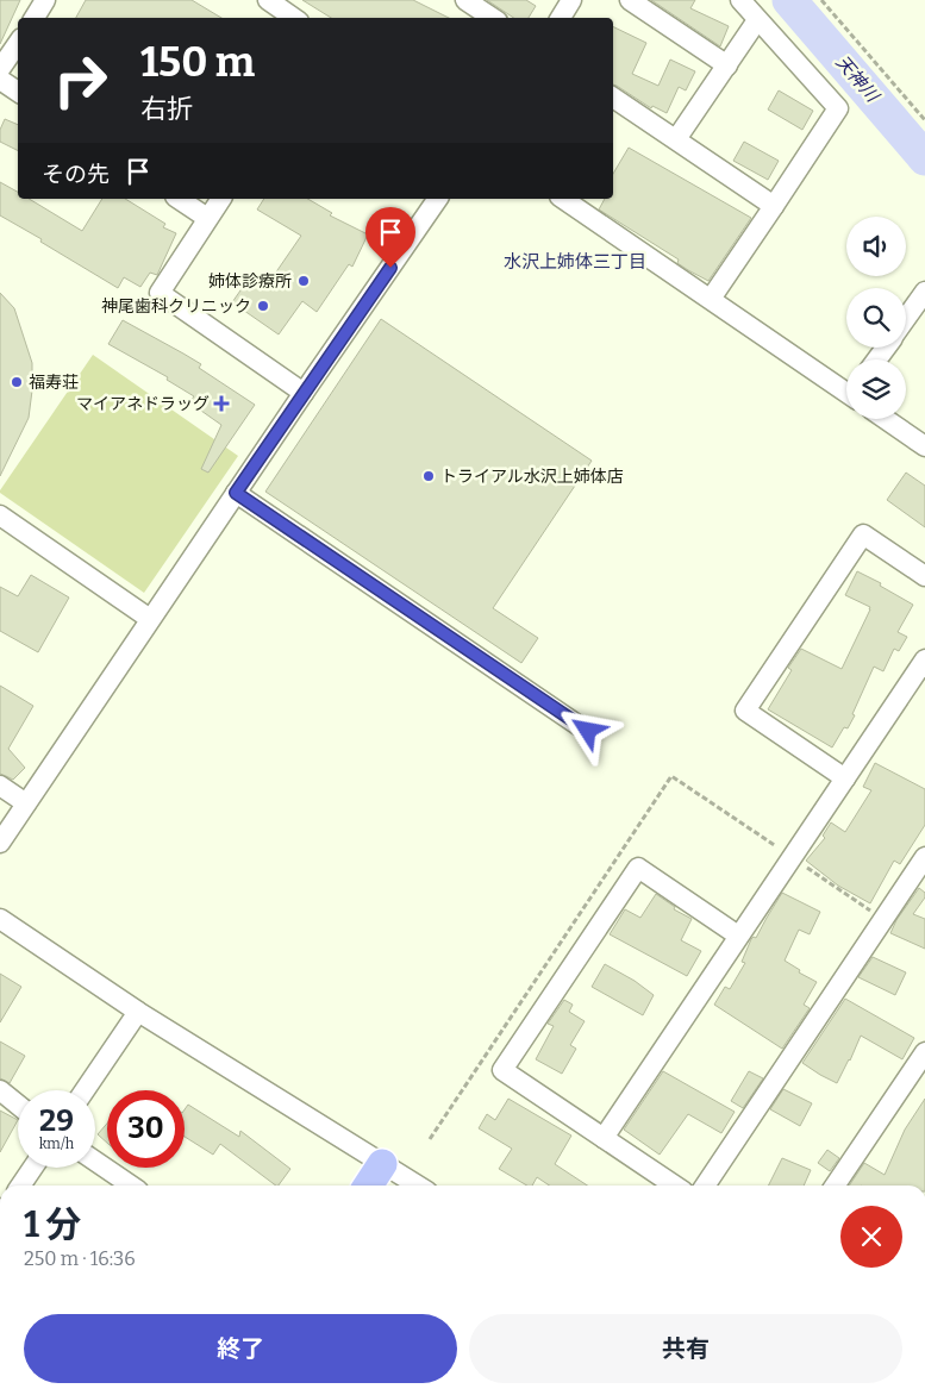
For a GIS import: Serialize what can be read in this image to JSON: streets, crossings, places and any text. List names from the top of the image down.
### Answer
{
  "districts": ["水沢上姉体三丁目"],
  "water": ["天神川"],
  "places": {
    "other": [
      "姉体診療所",
      "神尾歯科クリニック",
      "福寿荘",
      "トライアル水沢上姉体店"
    ],
    "health": ["マイアネドラッグ"]
  },
  "page": {
    "turn": ["150 m", "右折"],
    "then": "その先",
    "speed": "29 km/h",
    "limit": "30",
    "heading": ["1 分", "250 m · 16:36"],
    "buttons": ["終了", "共有"]
  }
}
